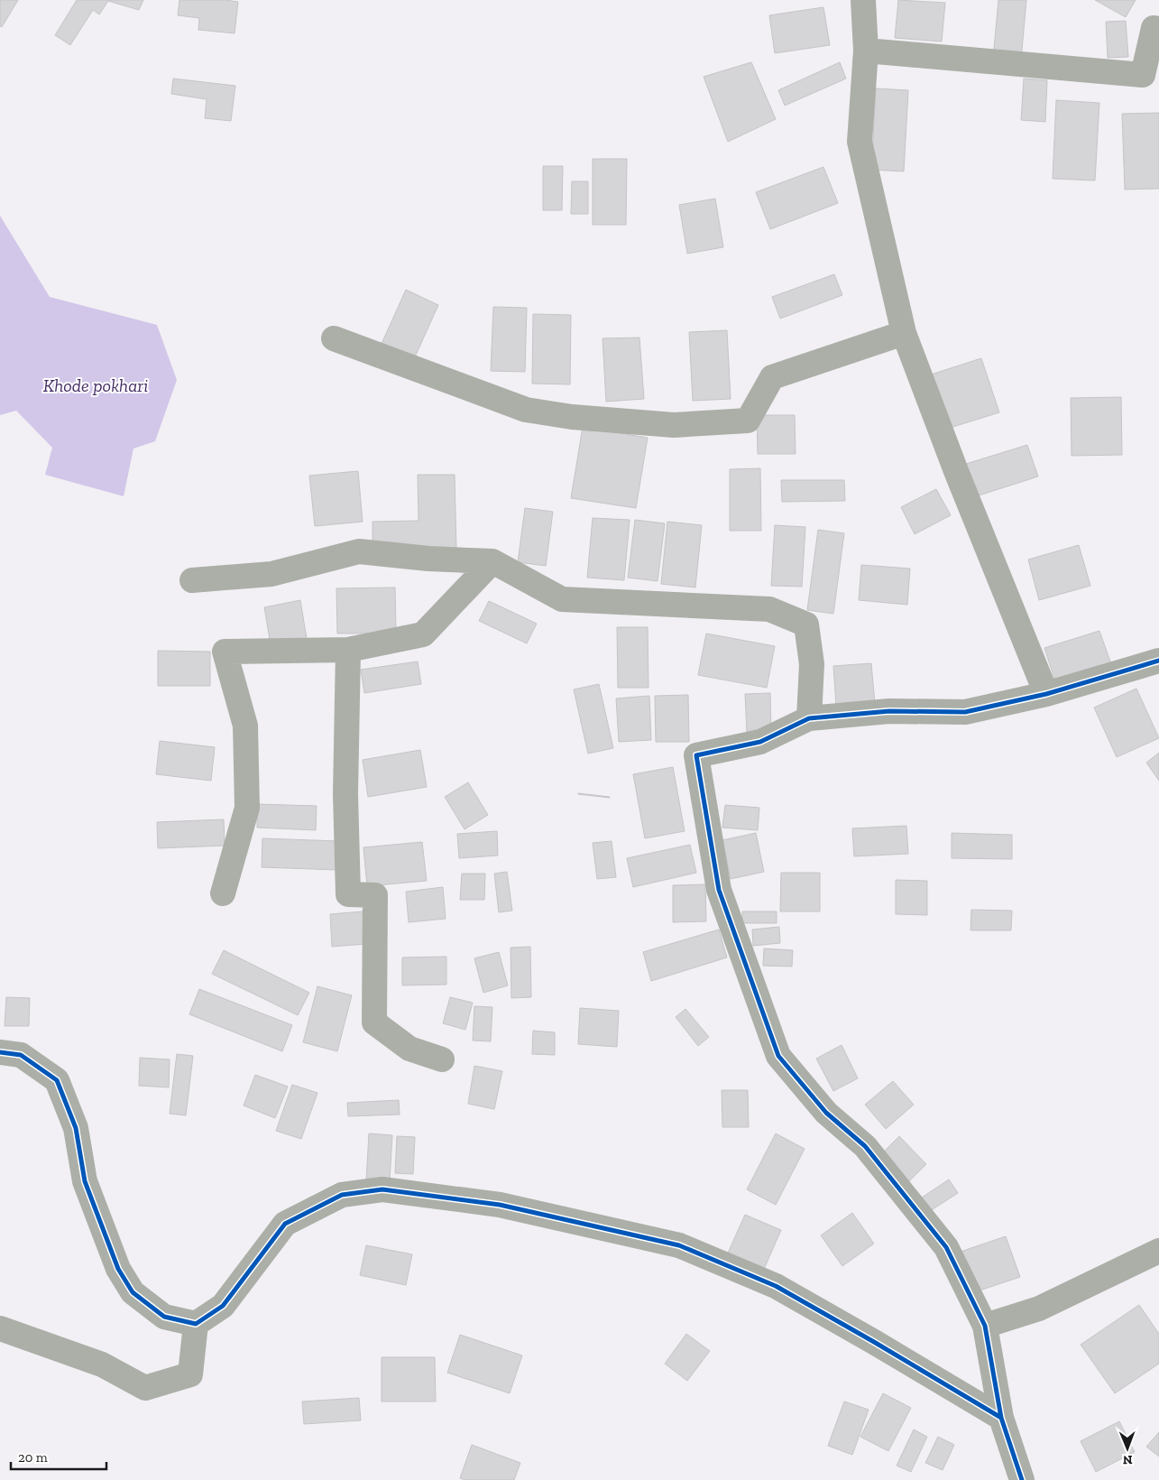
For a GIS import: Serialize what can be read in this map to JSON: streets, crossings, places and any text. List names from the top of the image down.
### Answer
{
  "water": ["Khode pokhari"],
  "scale_bar": "20 m",
  "north": "bottom"
}
